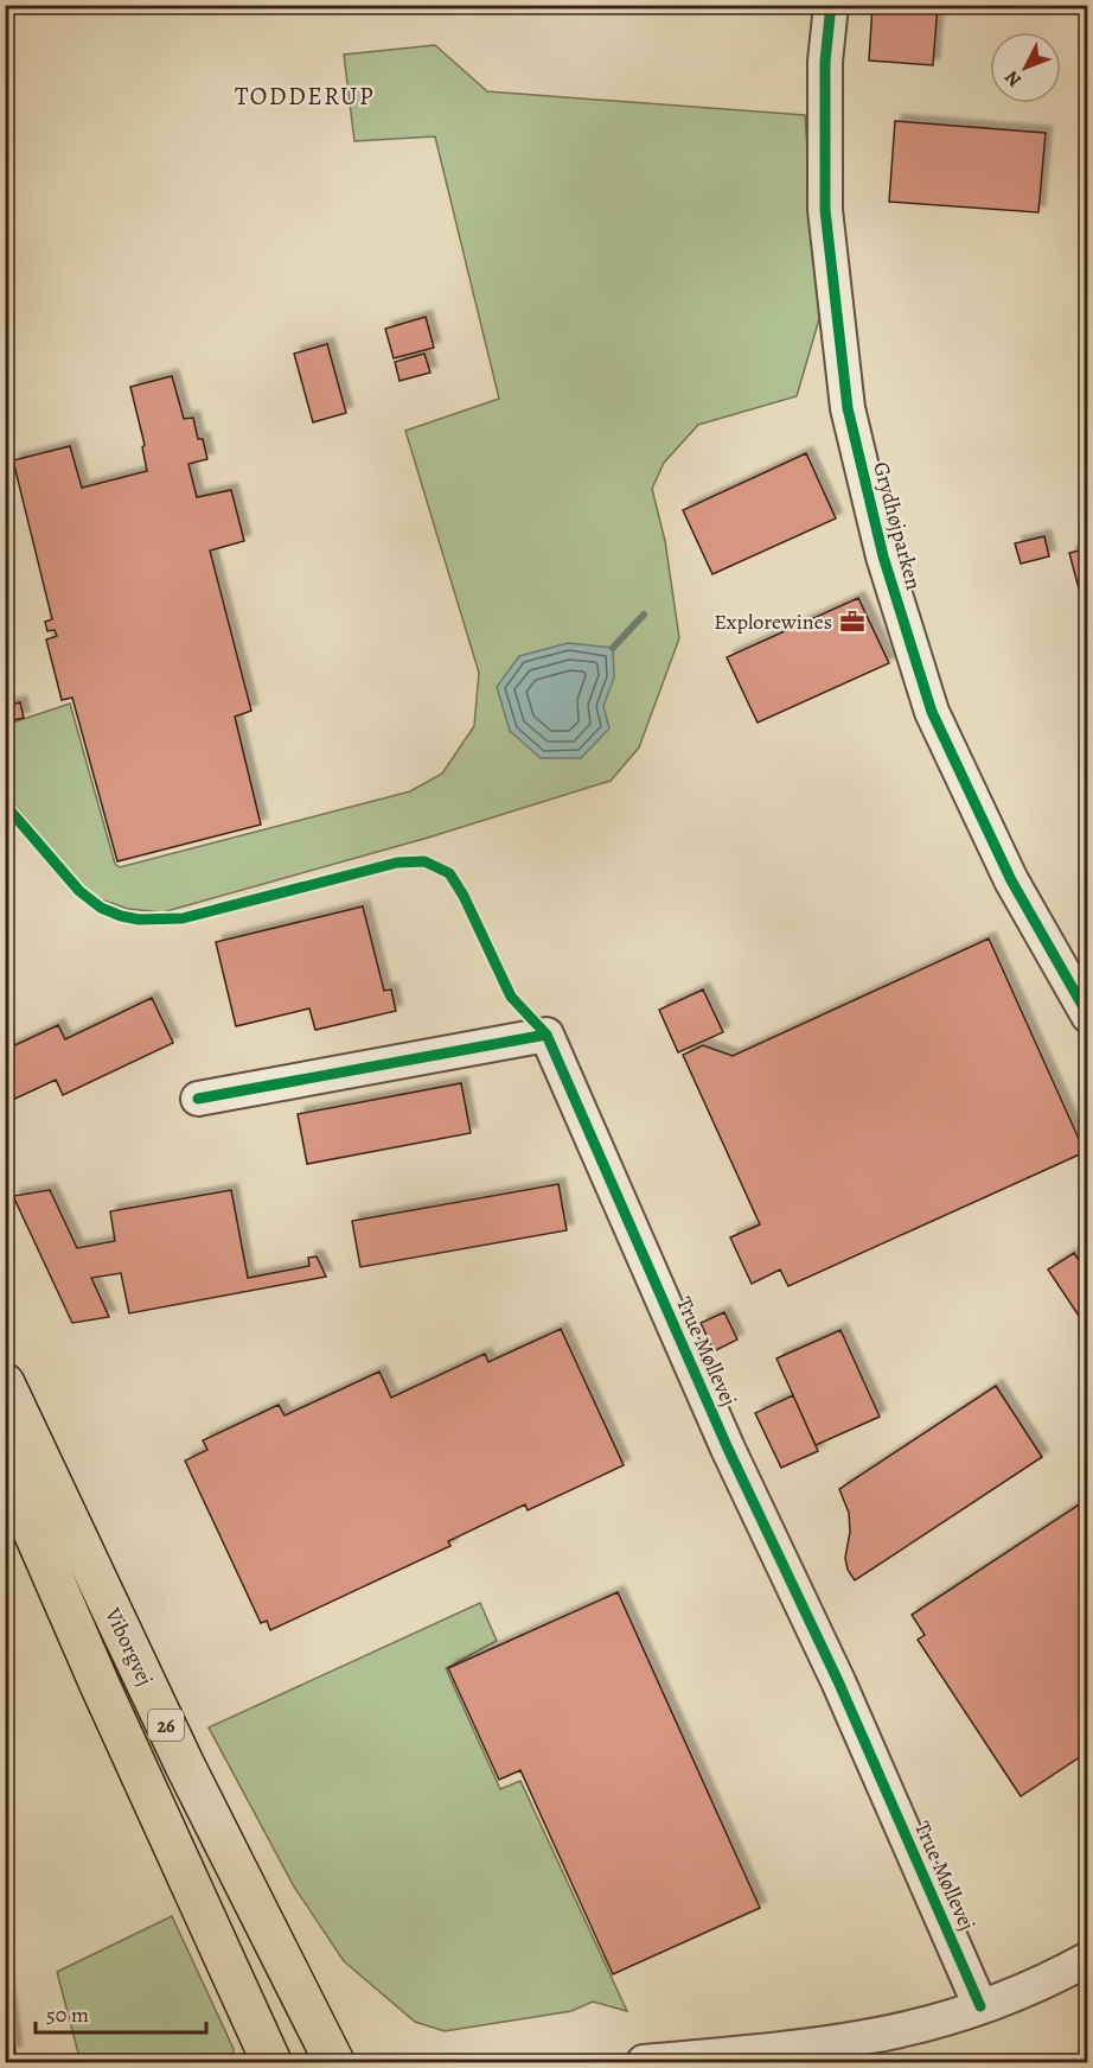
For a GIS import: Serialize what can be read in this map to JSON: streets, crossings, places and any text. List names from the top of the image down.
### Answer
{
  "streets": {
    "main road": ["Viborgvej", "26"],
    "street": ["Grydhøjparken", "True Møllevej"]
  },
  "districts": ["TODDERUP"],
  "places": {
    "office": ["Explorewines"]
  },
  "scale_bar": "50 m",
  "north": "bottom left"
}
